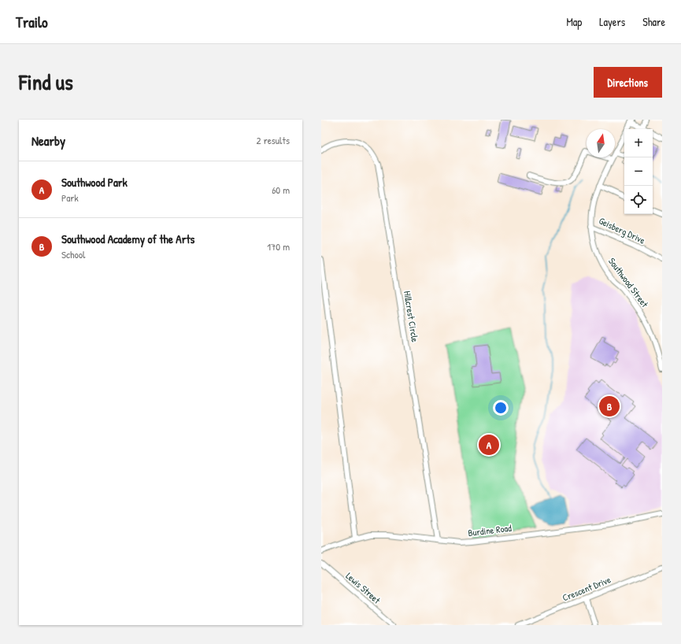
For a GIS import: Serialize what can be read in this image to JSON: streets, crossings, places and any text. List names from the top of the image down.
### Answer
{
  "streets": {
    "street": [
      "Geisberg Drive",
      "Southwood Street",
      "Hillcrest Circle",
      "Burdine Road",
      "Lewis Street",
      "Crescent Drive"
    ]
  },
  "crossings": [
    ["Geisberg Drive", "Southwood Street"],
    ["Hillcrest Circle", "Burdine Road"]
  ],
  "north": "top",
  "page": {
    "header": "Trailo",
    "nav": ["Map", "Layers", "Share"],
    "title": "Find us",
    "buttons": "Directions",
    "heading": ["Nearby", "2 results"],
    "map_buttons": ["+", "−"],
    "list": [
      {
        "mark": "A",
        "name": "Southwood Park",
        "note": "Park",
        "value": "60 m"
      },
      {
        "mark": "B",
        "name": "Southwood Academy of the Arts",
        "note": "School",
        "value": "170 m"
      }
    ],
    "pins": ["B", "A"]
  }
}
